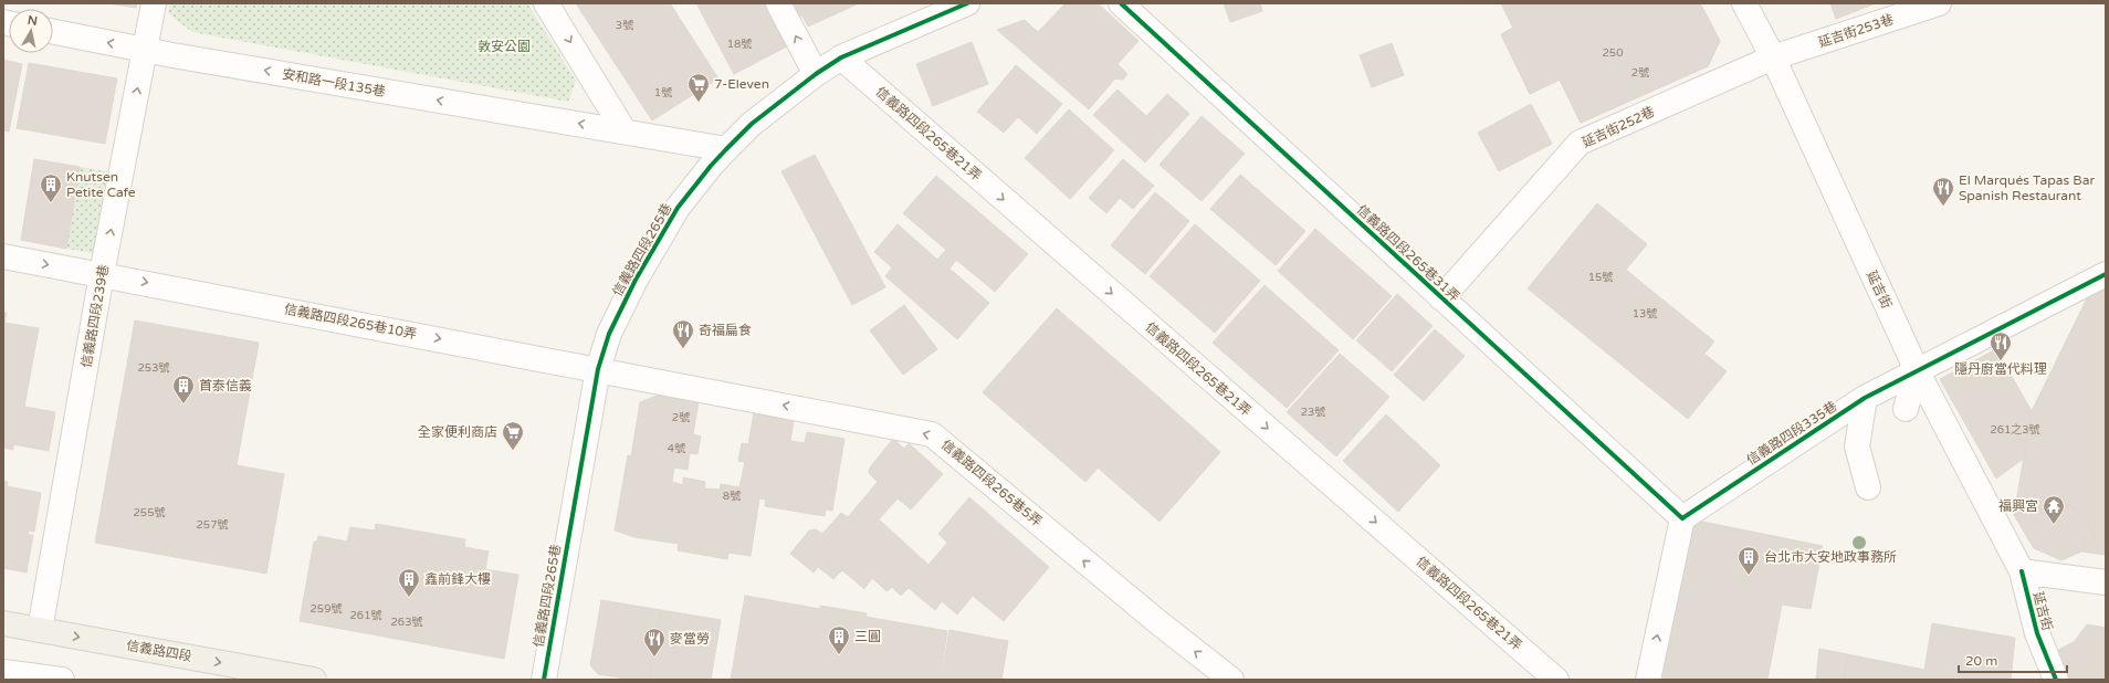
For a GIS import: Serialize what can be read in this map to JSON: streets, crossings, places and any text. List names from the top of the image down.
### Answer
{
  "streets": {
    "main road": ["信義路四段"],
    "street": [
      "延吉街253巷",
      "安和路一段135巷",
      "延吉街252巷",
      "信義路四段265巷21弄",
      "信義路四段265巷",
      "信義路四段265巷31弄",
      "延吉街",
      "信義路四段239巷",
      "信義路四段265巷10弄",
      "信義路四段335巷",
      "信義路四段265巷5弄"
    ]
  },
  "crossings": [
    ["延吉街253巷", "延吉街252巷"],
    ["延吉街253巷", "延吉街"],
    ["安和路一段135巷", "信義路四段265巷"],
    ["安和路一段135巷", "信義路四段239巷"],
    ["延吉街252巷", "信義路四段265巷31弄"],
    ["延吉街252巷", "延吉街"],
    ["信義路四段265巷21弄", "信義路四段265巷"],
    ["信義路四段265巷", "信義路四段265巷10弄"],
    ["信義路四段265巷", "信義路四段265巷5弄"],
    ["信義路四段265巷31弄", "信義路四段335巷"],
    ["延吉街", "信義路四段335巷"],
    ["信義路四段239巷", "信義路四段265巷10弄"],
    ["信義路四段239巷", "信義路四段"],
    ["信義路四段265巷10弄", "信義路四段265巷5弄"]
  ],
  "one_way": [
    "安和路一段135巷",
    "信義路四段265巷21弄",
    "信義路四段239巷",
    "信義路四段265巷10弄",
    "信義路四段265巷5弄",
    "信義路四段"
  ],
  "parks": ["敦安公園"],
  "places": {
    "supermarket": ["7-Eleven", "全家便利商店"],
    "building": [
      "Knutsen Petite Cafe",
      "首泰信義",
      "台北市大安地政事務所",
      "鑫前鋒大樓",
      "三圓"
    ],
    "restaurant": [
      "El Marqués Tapas Bar Spanish Restaurant",
      "奇福扁食",
      "隱丹廚當代料理",
      "麥當勞"
    ],
    "temple": ["福興宮"]
  },
  "house_numbers": [
    "3號",
    "18號",
    "250",
    "2號",
    "1號",
    "15號",
    "13號",
    "253號",
    "23號",
    "2號",
    "261之3號",
    "4號",
    "8號",
    "255號",
    "257號",
    "259號",
    "261號",
    "263號"
  ],
  "scale_bar": "20 m",
  "north": "top"
}
